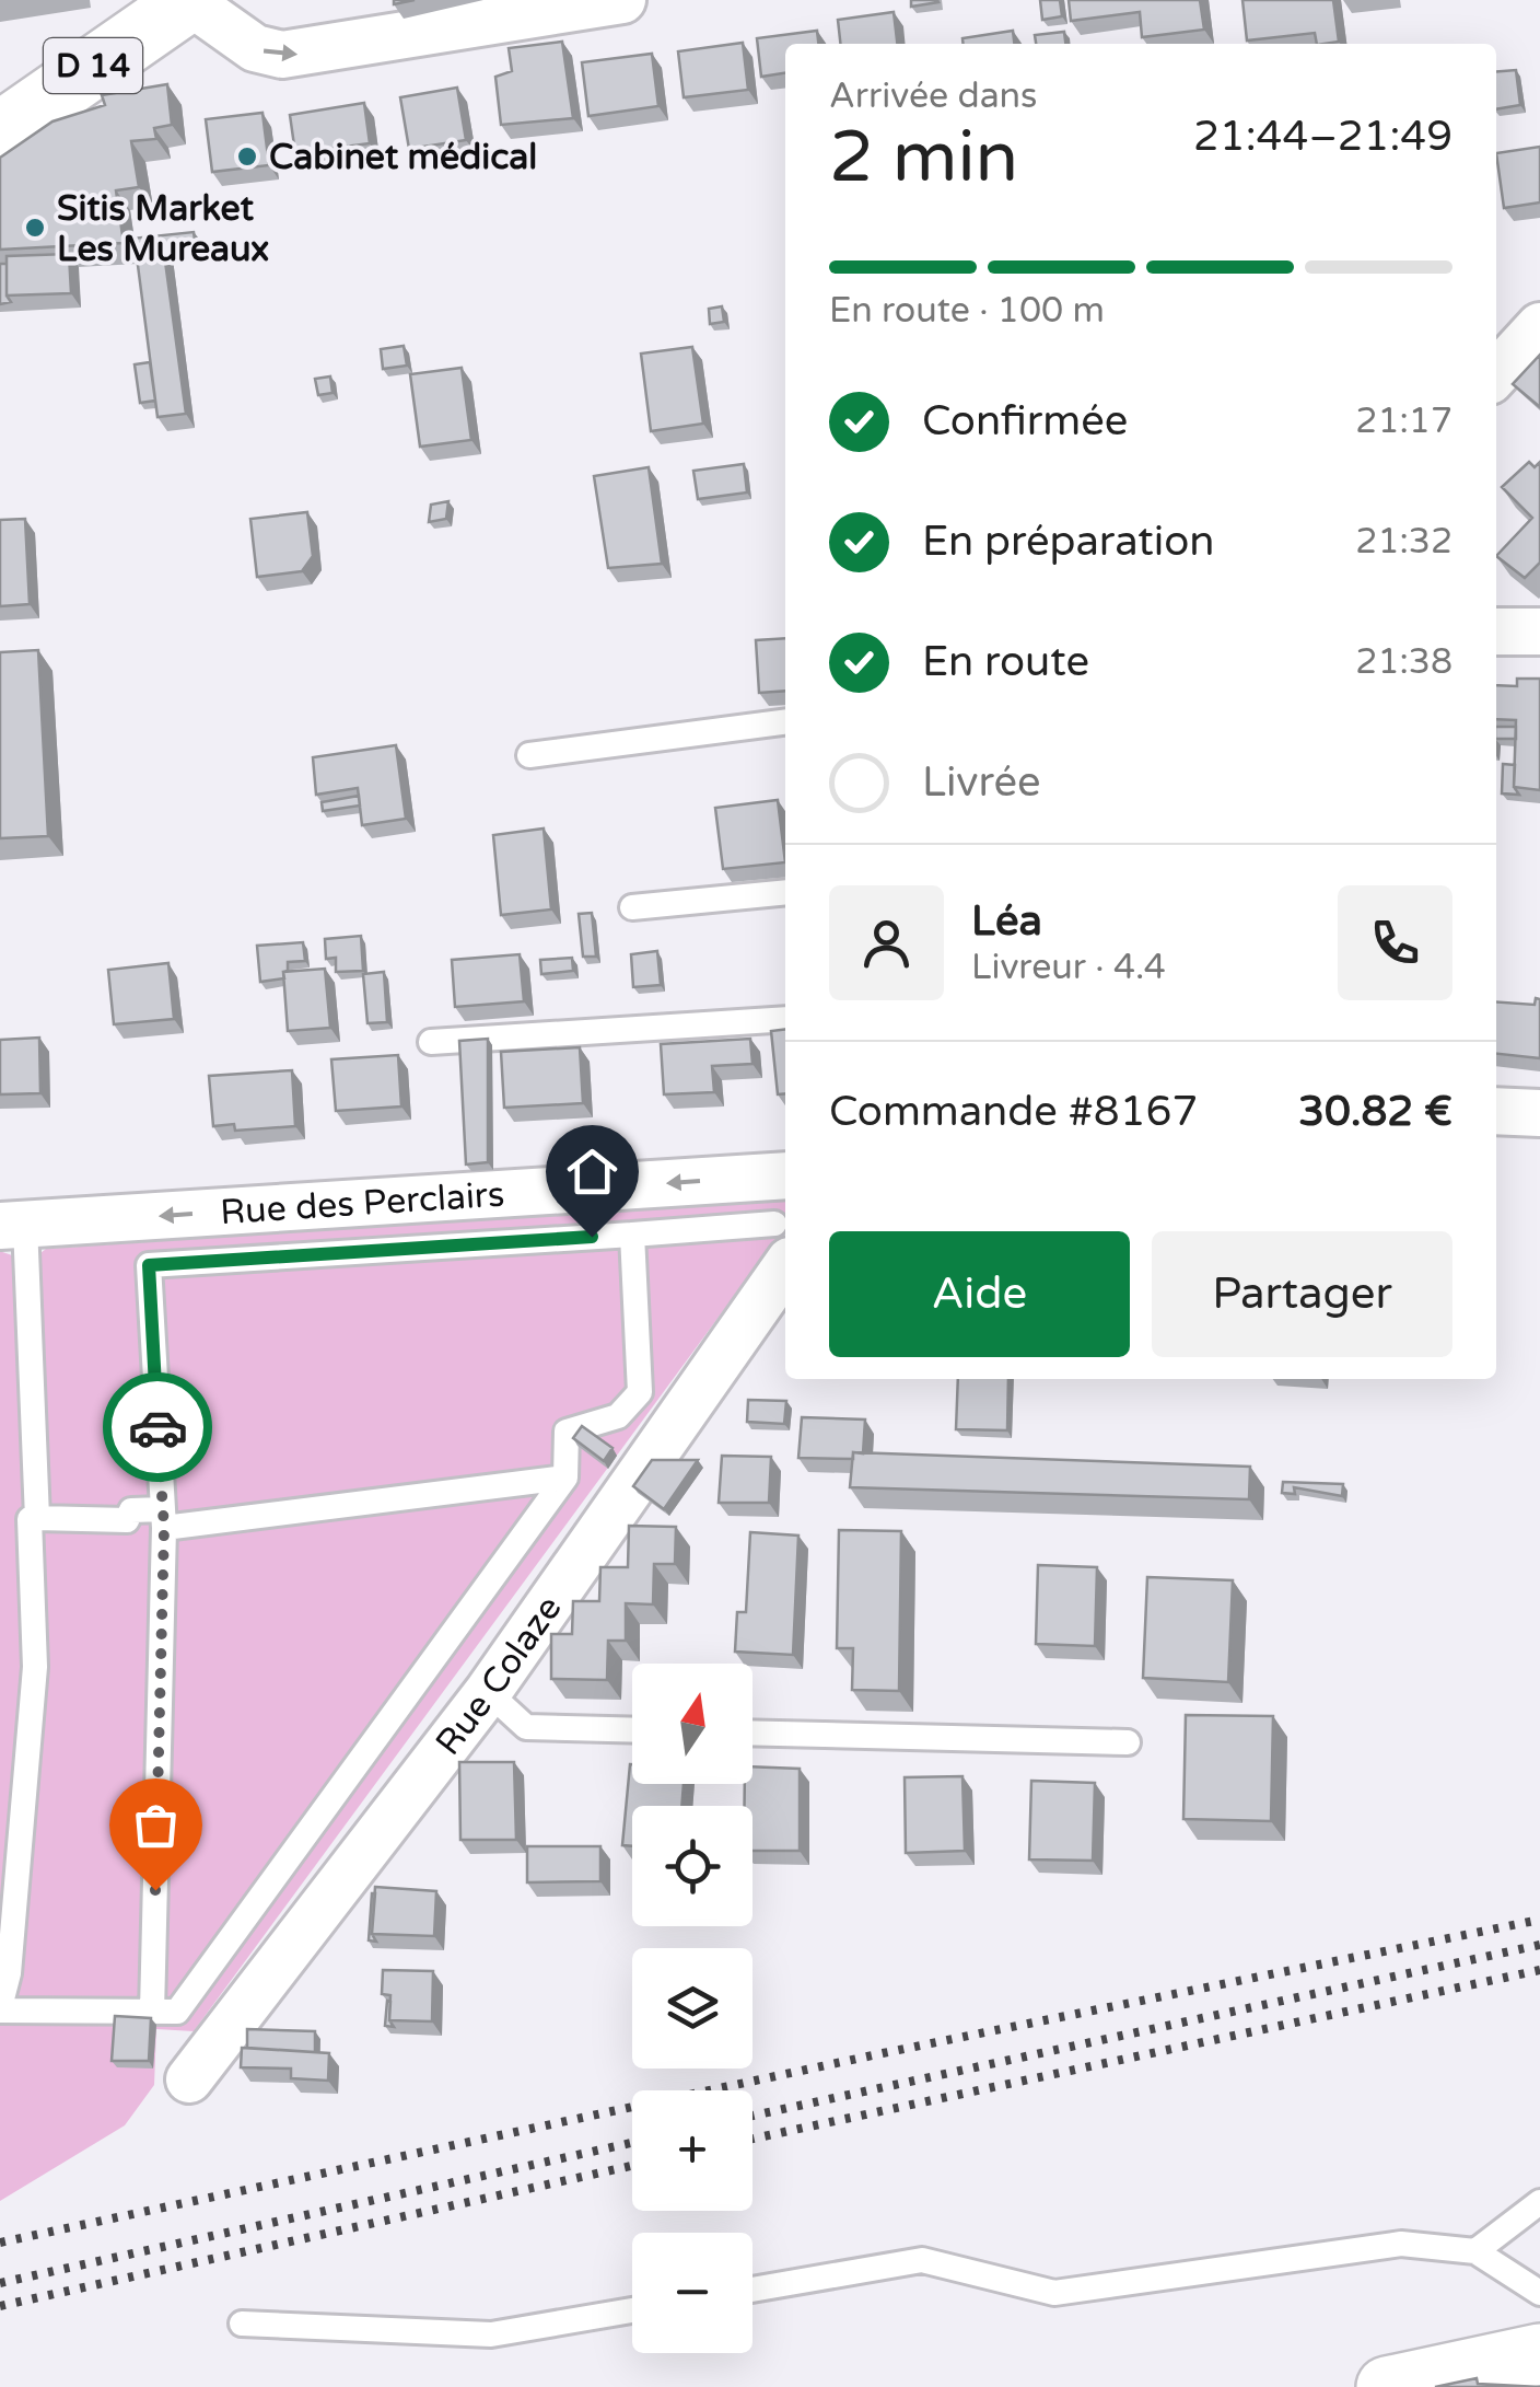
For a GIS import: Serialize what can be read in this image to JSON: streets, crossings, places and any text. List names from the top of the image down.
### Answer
{
  "streets": {
    "main road": ["D 14"],
    "street": ["Rue des Perclairs", "Rue Colaze"]
  },
  "one_way": ["Rue des Perclairs"],
  "places": ["Cabinet médical", "Sitis Market Les Mureaux"],
  "north": "top",
  "page": {
    "heading": ["2 min", "Arrivée dans", "21:44–21:49"],
    "panel": [
      "Léa",
      "Livreur · 4.4",
      "Commande #8167",
      "30.82 €"
    ],
    "bar": "En route · 100 m",
    "list": [
      ["Confirmée", "21:17"],
      ["En préparation", "21:32"],
      ["En route", "21:38"],
      "Livrée"
    ],
    "buttons": ["Aide", "Partager"],
    "map_buttons": ["+", "−"]
  }
}
